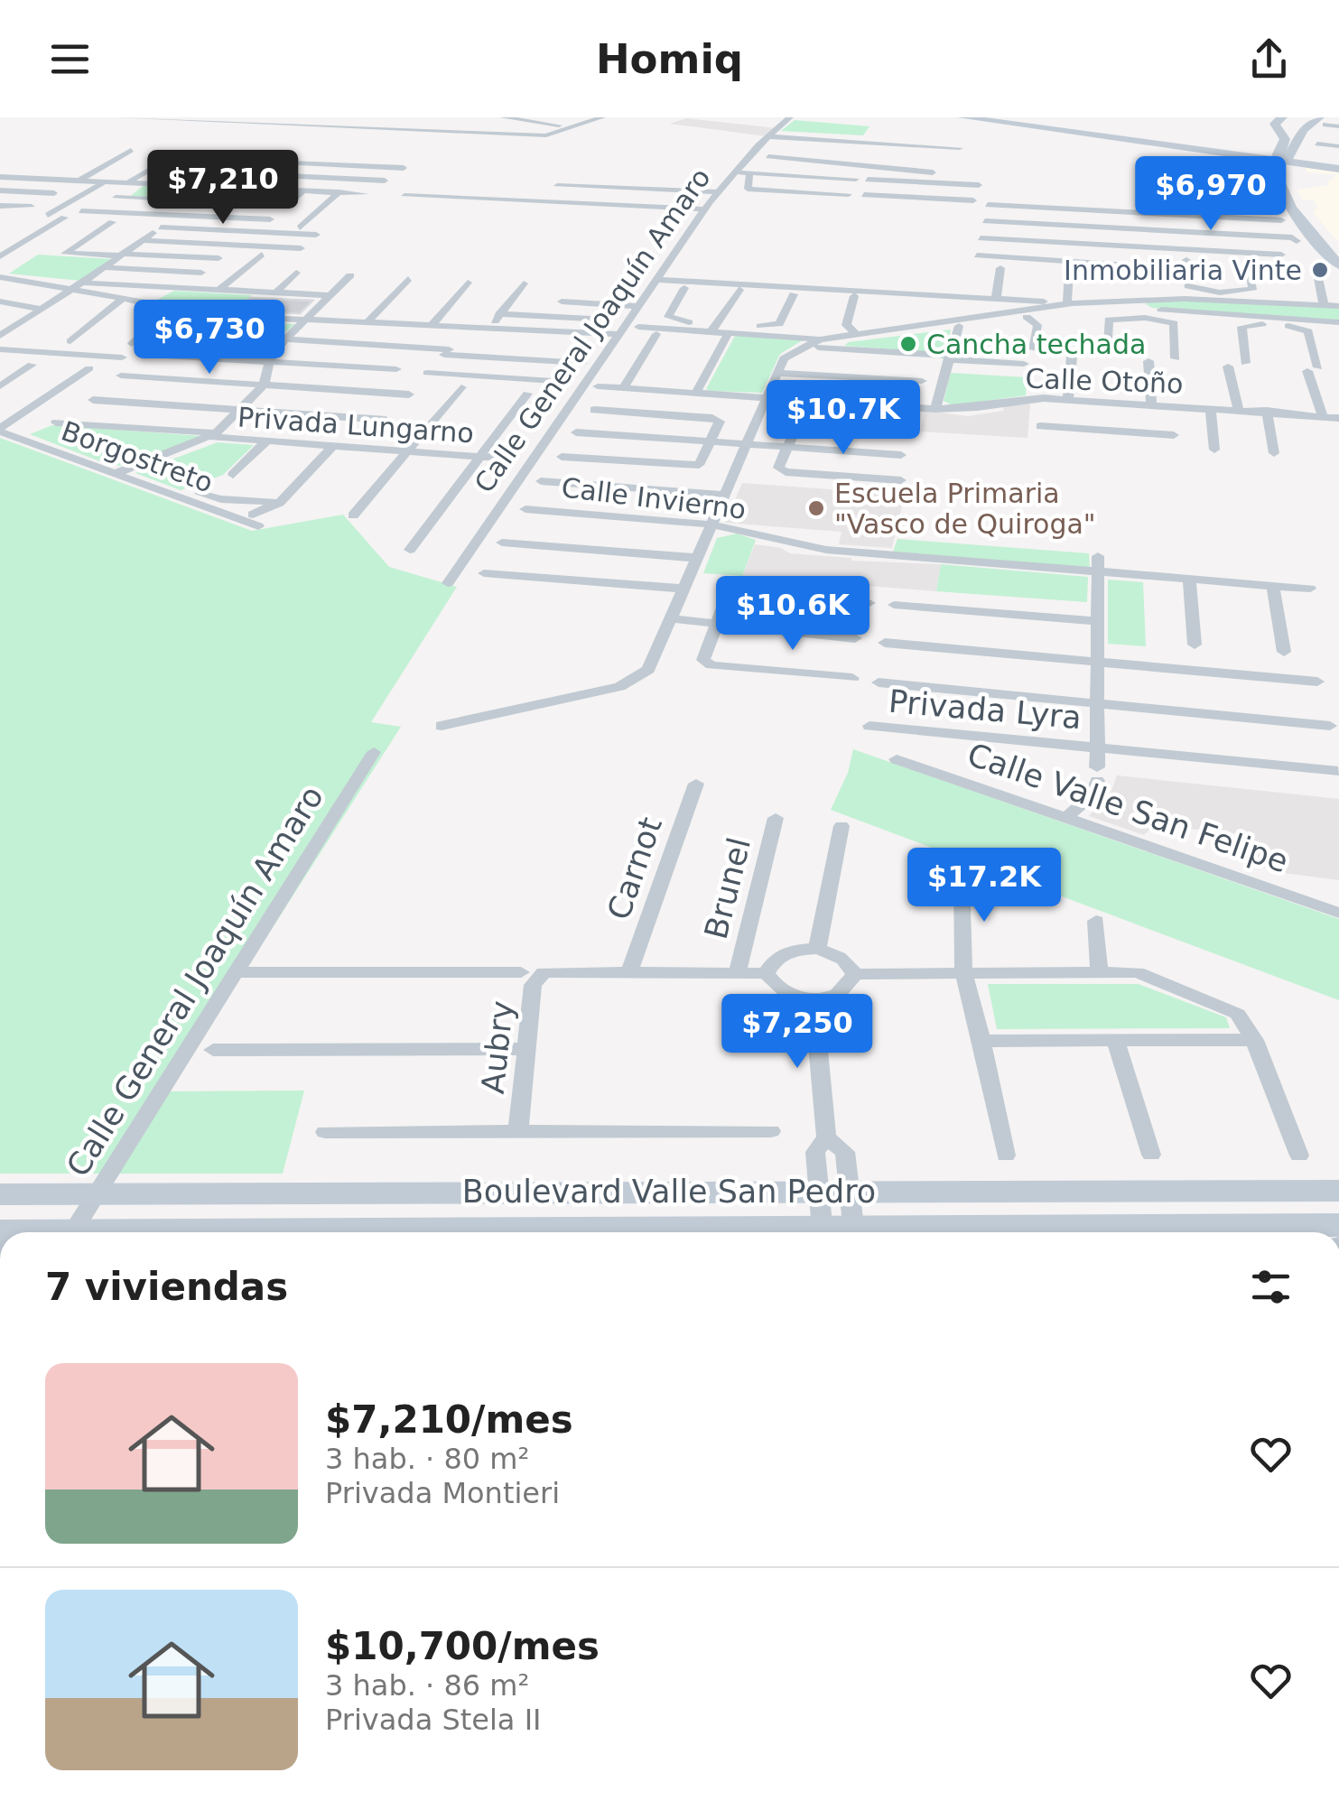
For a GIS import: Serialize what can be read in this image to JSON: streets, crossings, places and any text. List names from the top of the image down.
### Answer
{
  "streets": {
    "main road": ["Boulevard Valle San Pedro"],
    "street": [
      "Calle General Joaquín Amaro",
      "Calle Otoño",
      "Privada Lungarno",
      "Borgostreto",
      "Calle Invierno",
      "Privada Lyra",
      "Calle Valle San Felipe",
      "Carnot",
      "Brunel",
      "Aubry"
    ]
  },
  "crossings": [
    ["Calle General Joaquín Amaro", "Boulevard Valle San Pedro"],
    ["Carnot", "Aubry"]
  ],
  "places": ["Inmobiliaria Vinte", "Cancha techada", "Escuela Primaria \"Vasco de Quiroga\""],
  "page": {
    "header": "Homiq",
    "price": [
      "$7,210",
      "$6,970",
      "$6,730",
      "$10.7K",
      "$10.6K",
      "$17.2K",
      "$7,250"
    ],
    "heading": "7 viviendas",
    "list": [
      {
        "name": "$7,210/mes",
        "note": "3 hab. · 80 m² · Privada Montieri"
      },
      {
        "name": "$10,700/mes",
        "note": "3 hab. · 86 m² · Privada Stela II"
      }
    ]
  }
}
